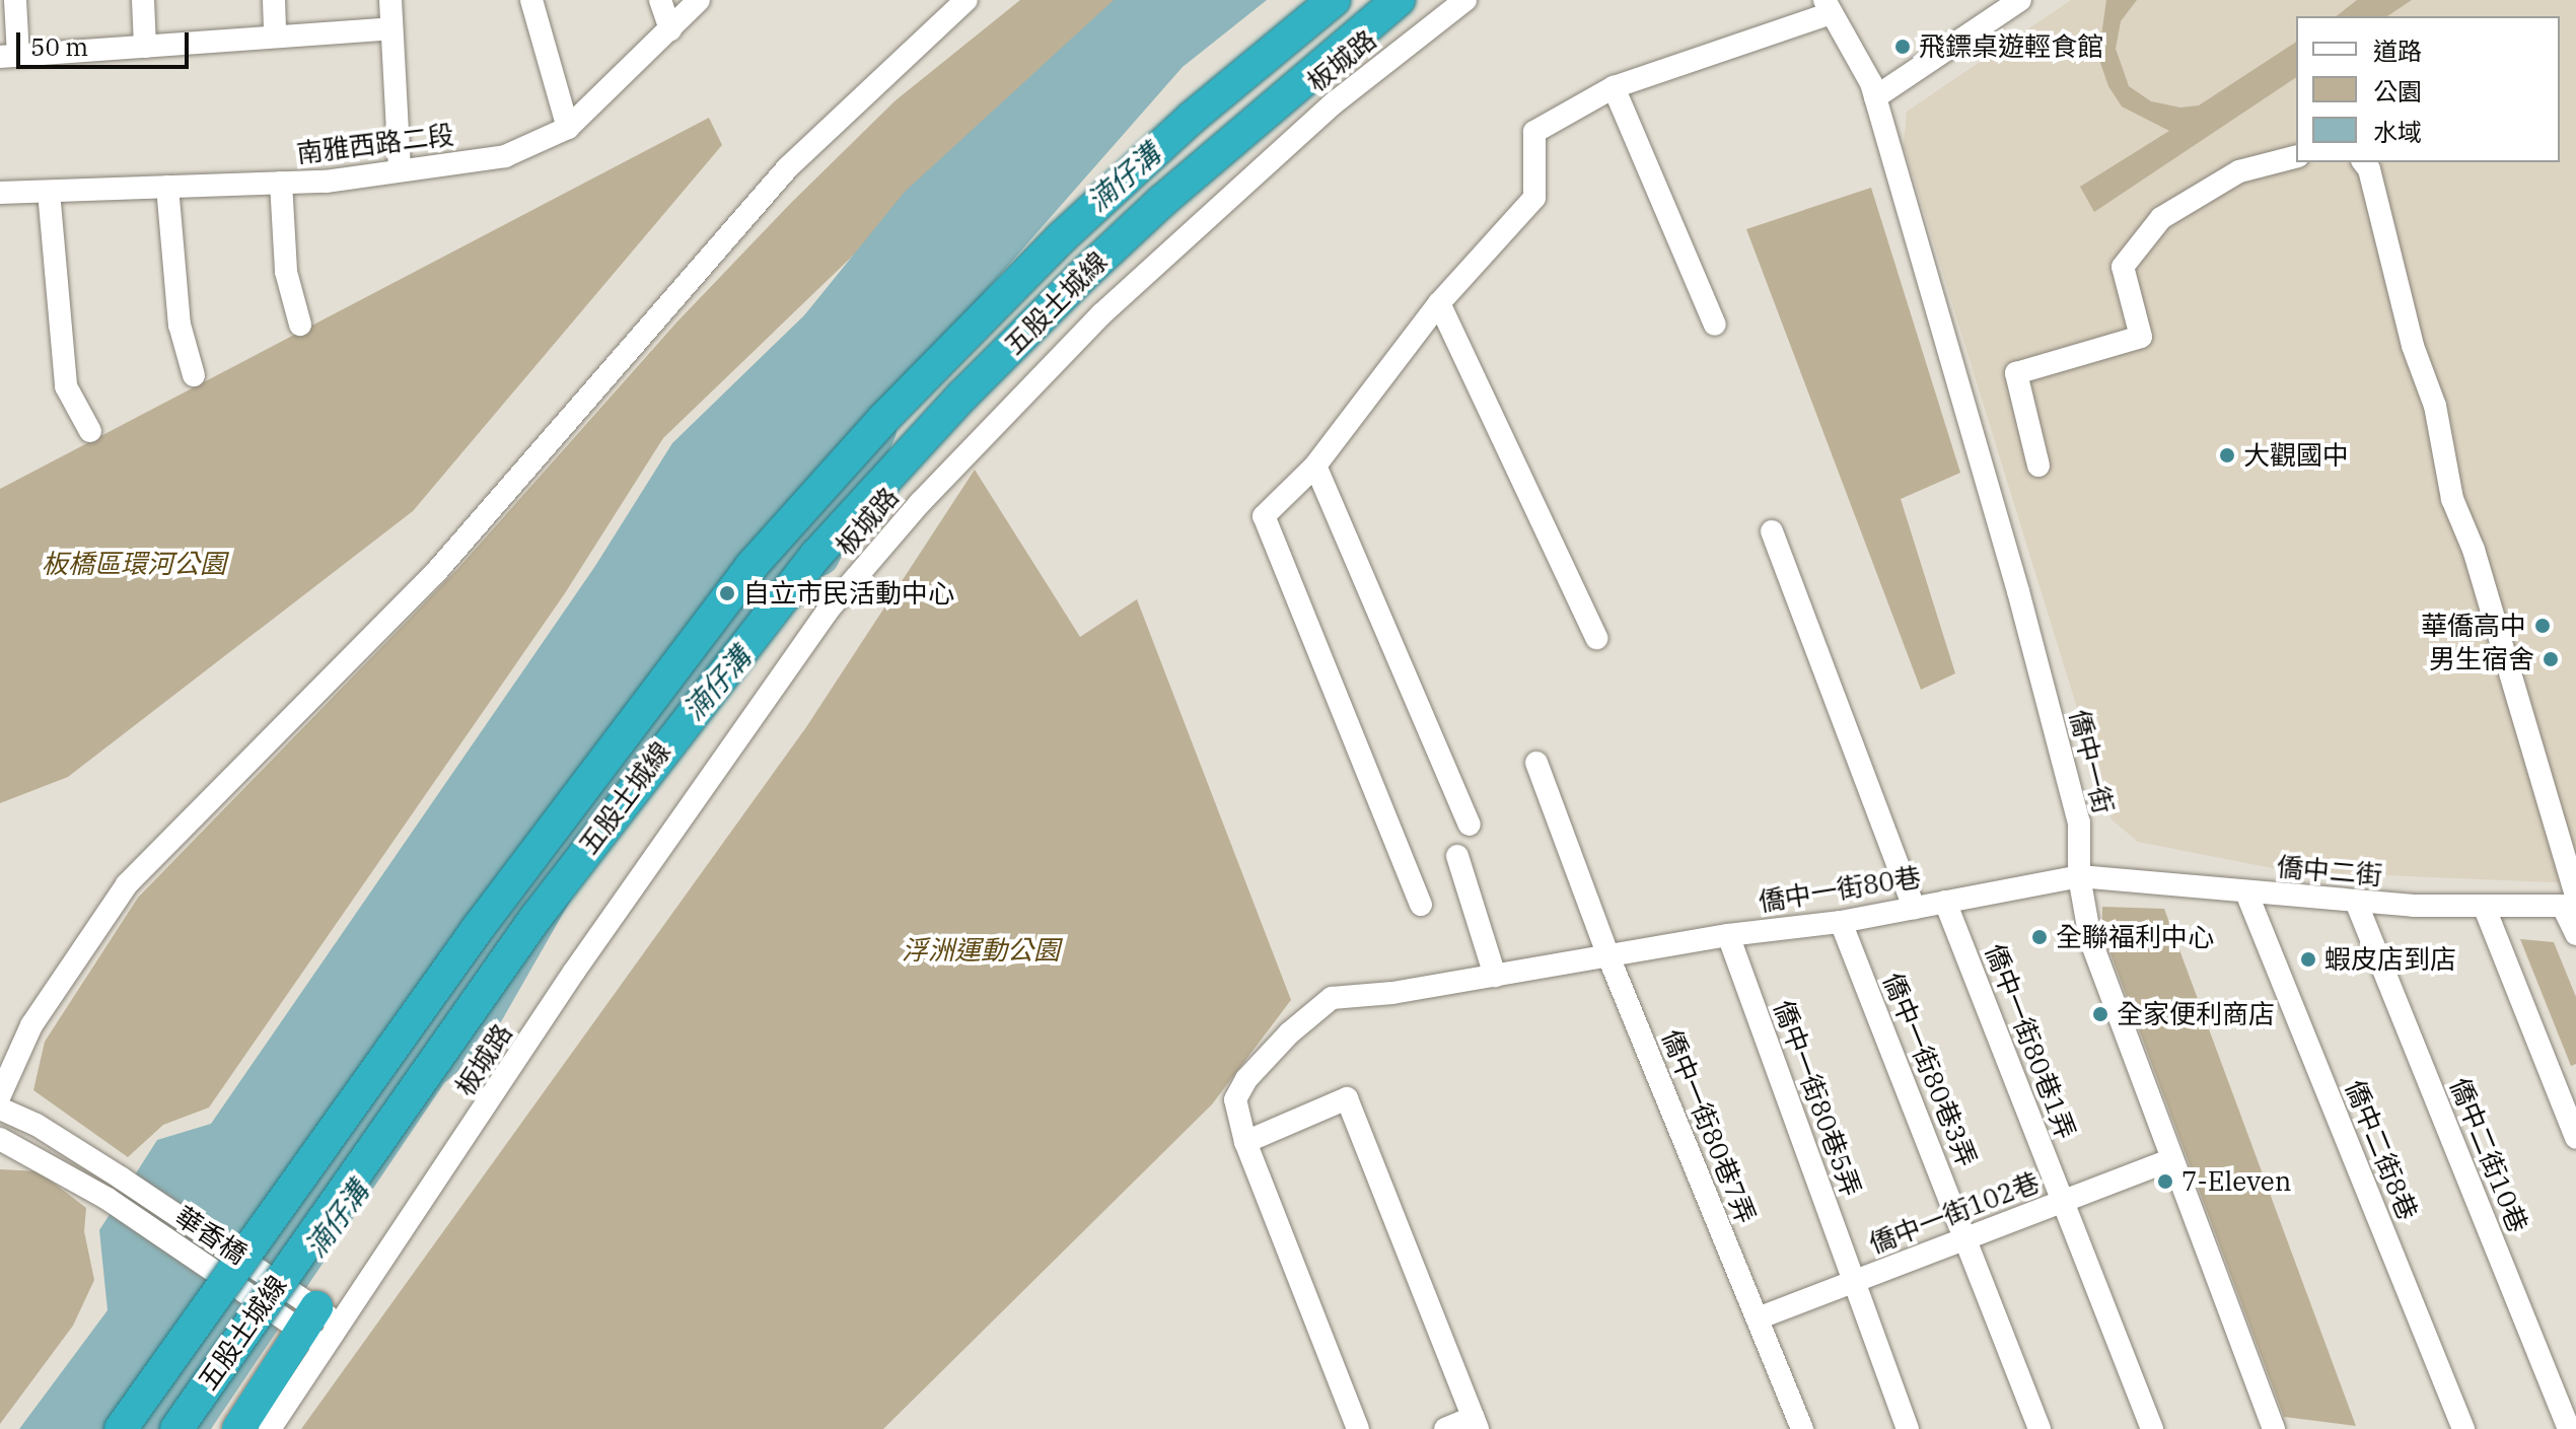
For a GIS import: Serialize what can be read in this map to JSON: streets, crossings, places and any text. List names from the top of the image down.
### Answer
{
  "streets": {
    "highway": ["五股土城線"],
    "street": [
      "板城路",
      "南雅西路二段",
      "僑中一街",
      "僑中二街",
      "僑中一街80巷",
      "僑中一街80巷1弄",
      "僑中一街80巷3弄",
      "僑中一街80巷5弄",
      "僑中一街80巷7弄",
      "僑中二街8巷",
      "僑中二街10巷",
      "僑中一街102巷",
      "華香橋"
    ]
  },
  "crossings": [
    ["板城路", "華香橋"],
    ["僑中一街", "僑中二街"],
    ["僑中一街", "僑中一街80巷"],
    ["僑中一街", "僑中一街102巷"],
    ["僑中二街", "僑中一街80巷"],
    ["僑中二街", "僑中二街8巷"],
    ["僑中二街", "僑中二街10巷"],
    ["僑中一街80巷", "僑中一街80巷1弄"],
    ["僑中一街80巷", "僑中一街80巷3弄"],
    ["僑中一街80巷", "僑中一街80巷5弄"],
    ["僑中一街80巷", "僑中一街80巷7弄"],
    ["僑中一街80巷1弄", "僑中一街102巷"],
    ["僑中一街80巷3弄", "僑中一街102巷"],
    ["僑中一街80巷5弄", "僑中一街102巷"],
    ["僑中一街80巷7弄", "僑中一街102巷"]
  ],
  "water": ["湳仔溝"],
  "parks": ["板橋區環河公園", "浮洲運動公園"],
  "places": [
    "飛鏢桌遊輕食館",
    "大觀國中",
    "自立市民活動中心",
    "華僑高中",
    "男生宿舍",
    "全聯福利中心",
    "蝦皮店到店",
    "全家便利商店",
    "7-Eleven"
  ],
  "legend": ["道路", "公園", "水域"],
  "scale_bar": "50 m"
}
